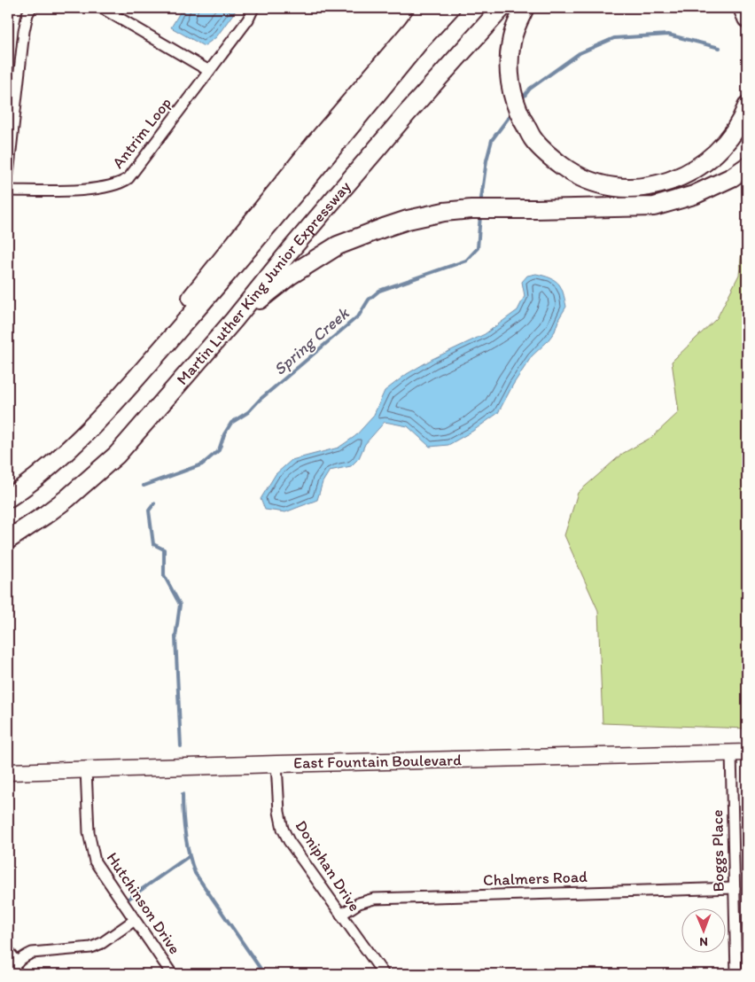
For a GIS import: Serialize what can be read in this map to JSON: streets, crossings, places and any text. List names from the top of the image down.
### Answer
{
  "streets": {
    "highway": ["Martin Luther King Junior Expressway"],
    "main road": ["East Fountain Boulevard"],
    "street": [
      "Antrim Loop",
      "Boggs Place",
      "Doniphan Drive",
      "Chalmers Road",
      "Hutchinson Drive"
    ]
  },
  "crossings": [
    ["East Fountain Boulevard", "Boggs Place"],
    ["East Fountain Boulevard", "Doniphan Drive"],
    ["East Fountain Boulevard", "Hutchinson Drive"],
    ["Boggs Place", "Chalmers Road"],
    ["Doniphan Drive", "Chalmers Road"]
  ],
  "water": ["Spring Creek"],
  "north": "bottom"
}
